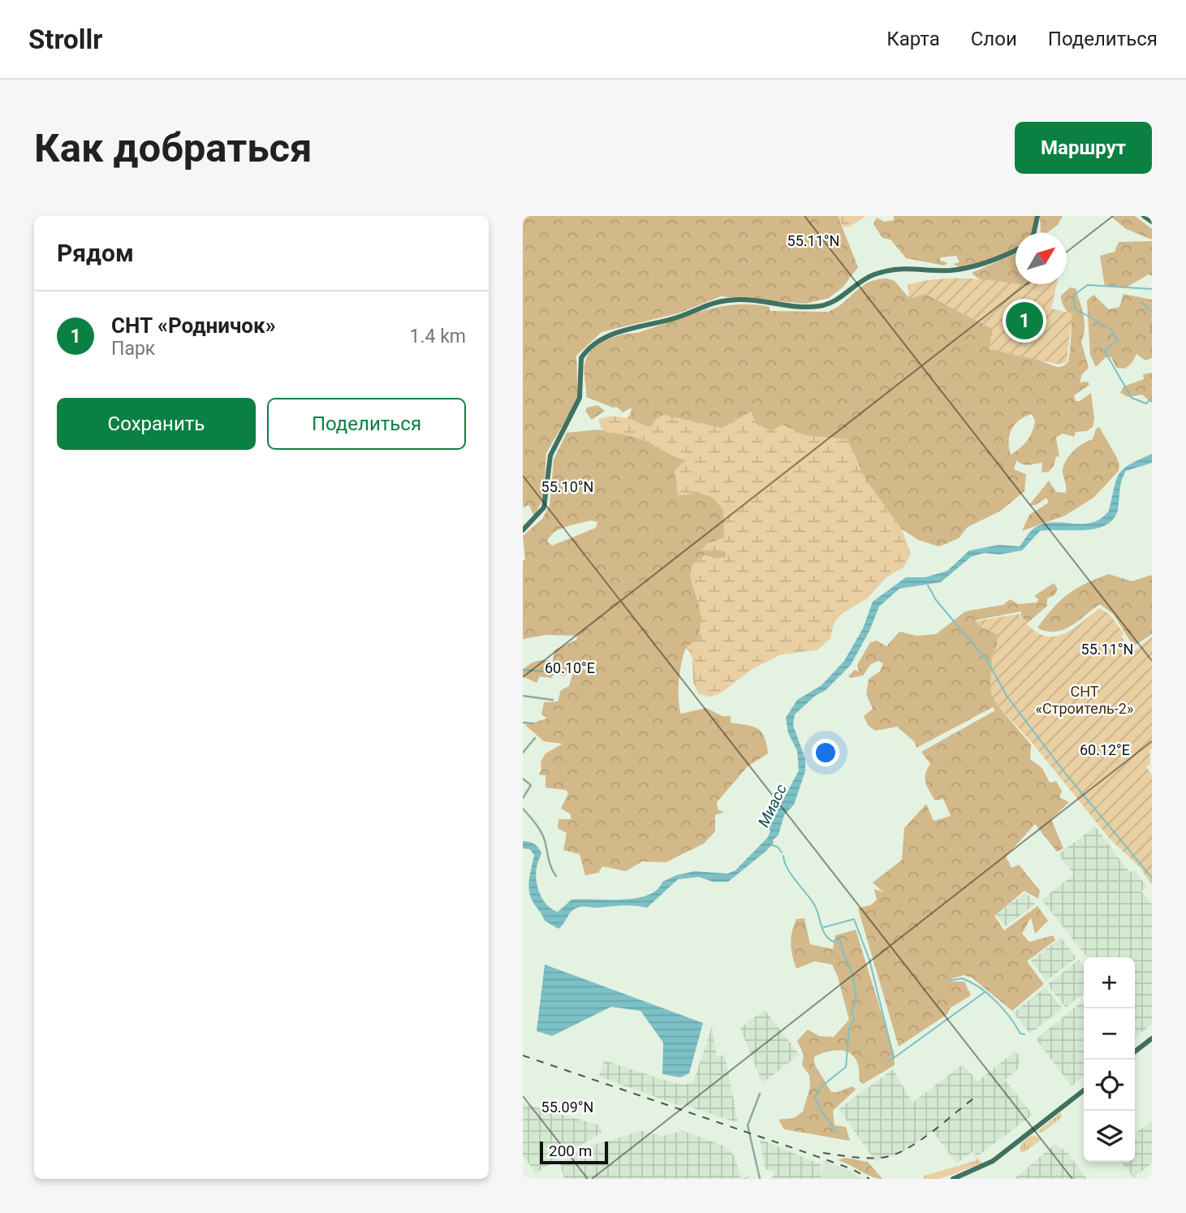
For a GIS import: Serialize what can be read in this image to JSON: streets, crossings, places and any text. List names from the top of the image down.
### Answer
{
  "water": ["Миасс"],
  "parks": ["СНТ «Строитель-2»"],
  "scale_bar": "200 m",
  "north": "top right",
  "page": {
    "header": "Strollr",
    "nav": ["Карта", "Слои", "Поделиться"],
    "buttons": [
      "Маршрут",
      ["Сохранить", "Поделиться"]
    ],
    "title": "Как добраться",
    "heading": "Рядом",
    "list": [
      {
        "mark": "1",
        "name": "СНТ «Родничок»",
        "note": "Парк",
        "value": "1.4 km"
      }
    ],
    "pins": "1",
    "map_buttons": ["+", "−"],
    "scale": "200 m"
  },
  "coordinates": [
    "55.11°N",
    "55.10°N",
    "60.10°E",
    "60.12°E",
    "55.09°N"
  ]
}
